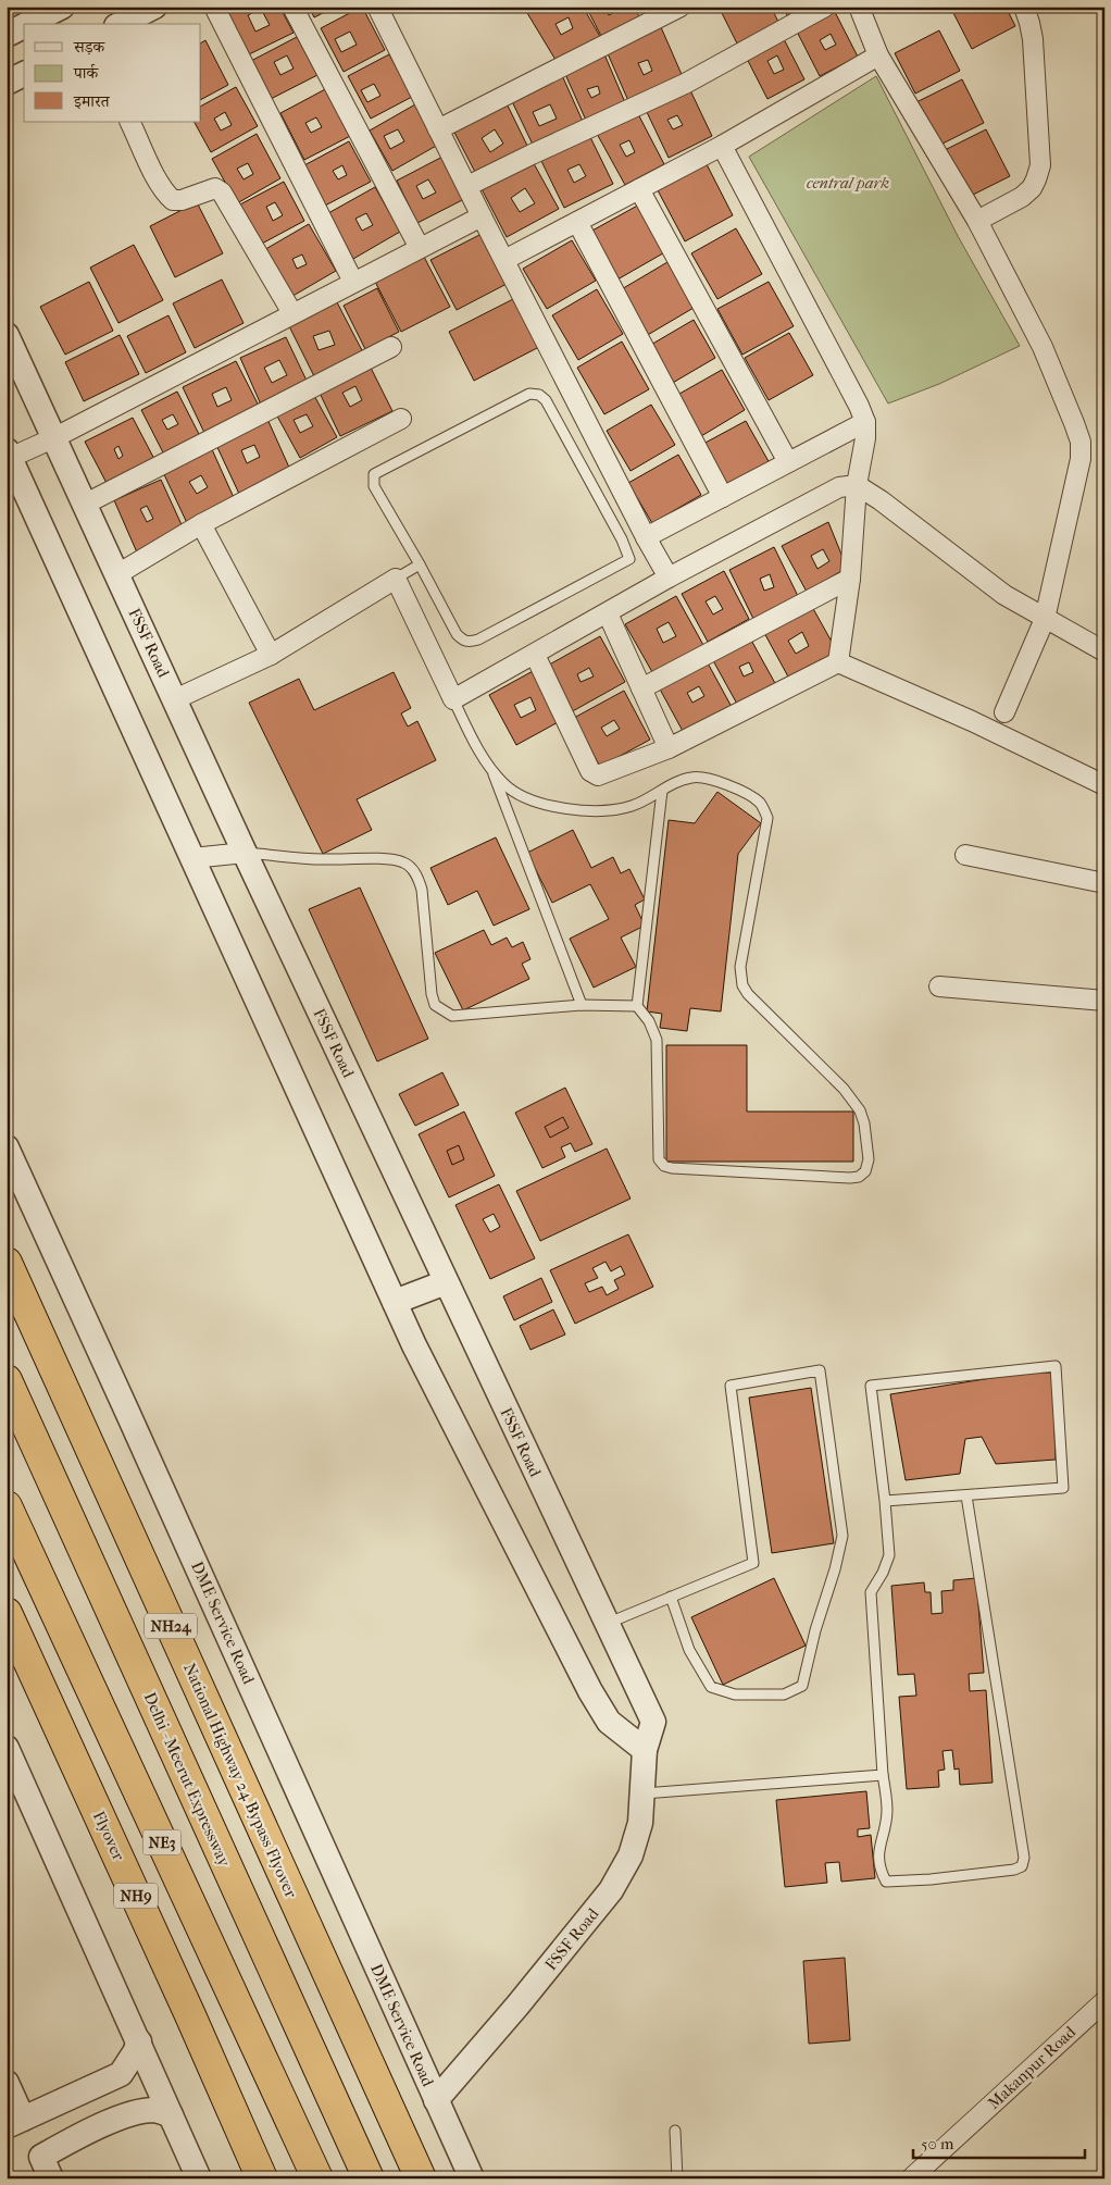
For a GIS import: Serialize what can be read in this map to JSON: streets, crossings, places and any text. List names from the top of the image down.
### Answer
{
  "streets": {
    "highway": [
      "NH24",
      "Delhi - Meerut Expressway",
      "National Highway 24 Bypass Flyover",
      "Flyover",
      "NE3",
      "NH9"
    ],
    "street": ["FSSF Road", "DME Service Road", "Makanpur Road"]
  },
  "crossings": [
    ["FSSF Road", "DME Service Road"]
  ],
  "parks": ["central park"],
  "legend": ["सड़क", "पार्क", "इमारत"],
  "scale_bar": "50 m"
}
